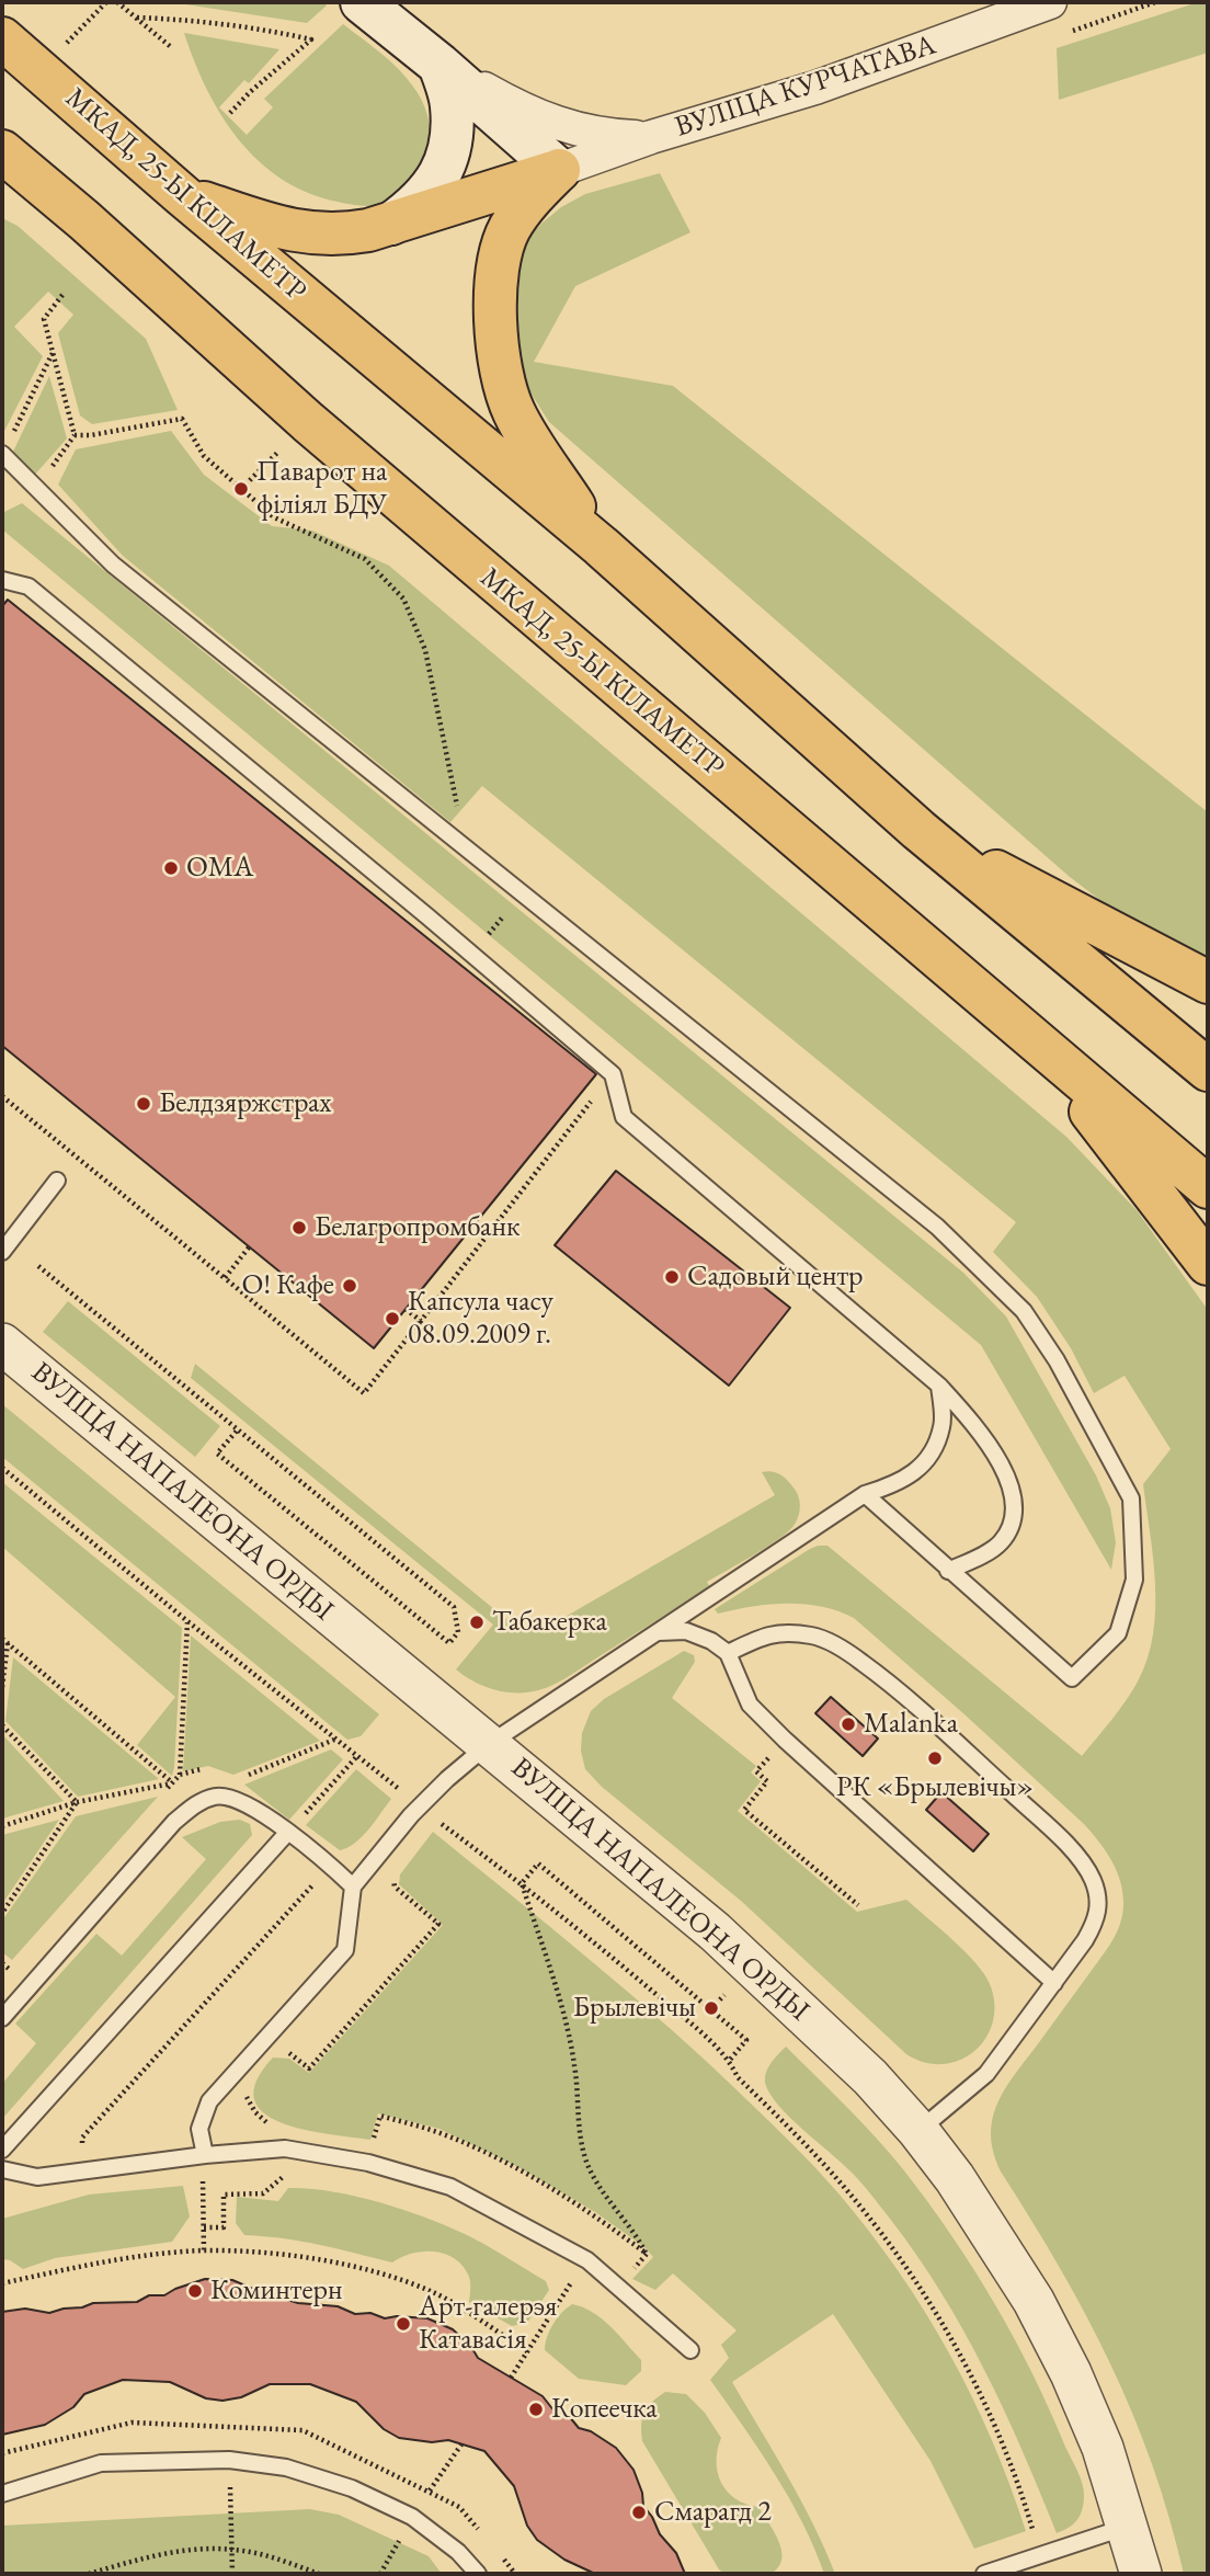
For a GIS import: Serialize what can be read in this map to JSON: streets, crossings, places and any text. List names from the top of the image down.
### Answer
{
  "streets": {
    "highway": ["МКАД, 25-Ы КІЛАМЕТР"],
    "street": ["ВУЛІЦА КУРЧАТАВА", "ВУЛІЦА НАПАЛЕОНА ОРДЫ"]
  },
  "places": [
    "Паварот на філіял БДУ",
    "ОМА",
    "Белдзяржстрах",
    "Белагропромбанк",
    "Садовый центр",
    "О! Кафе",
    "Капсула часу 08.09.2009 г.",
    "Табакерка",
    "Malanka",
    "РК «Брылевічы»",
    "Брылевічы",
    "Коминтерн",
    "Арт-галерэя Катавасія",
    "Копеечка",
    "Смарагд 2"
  ]
}
